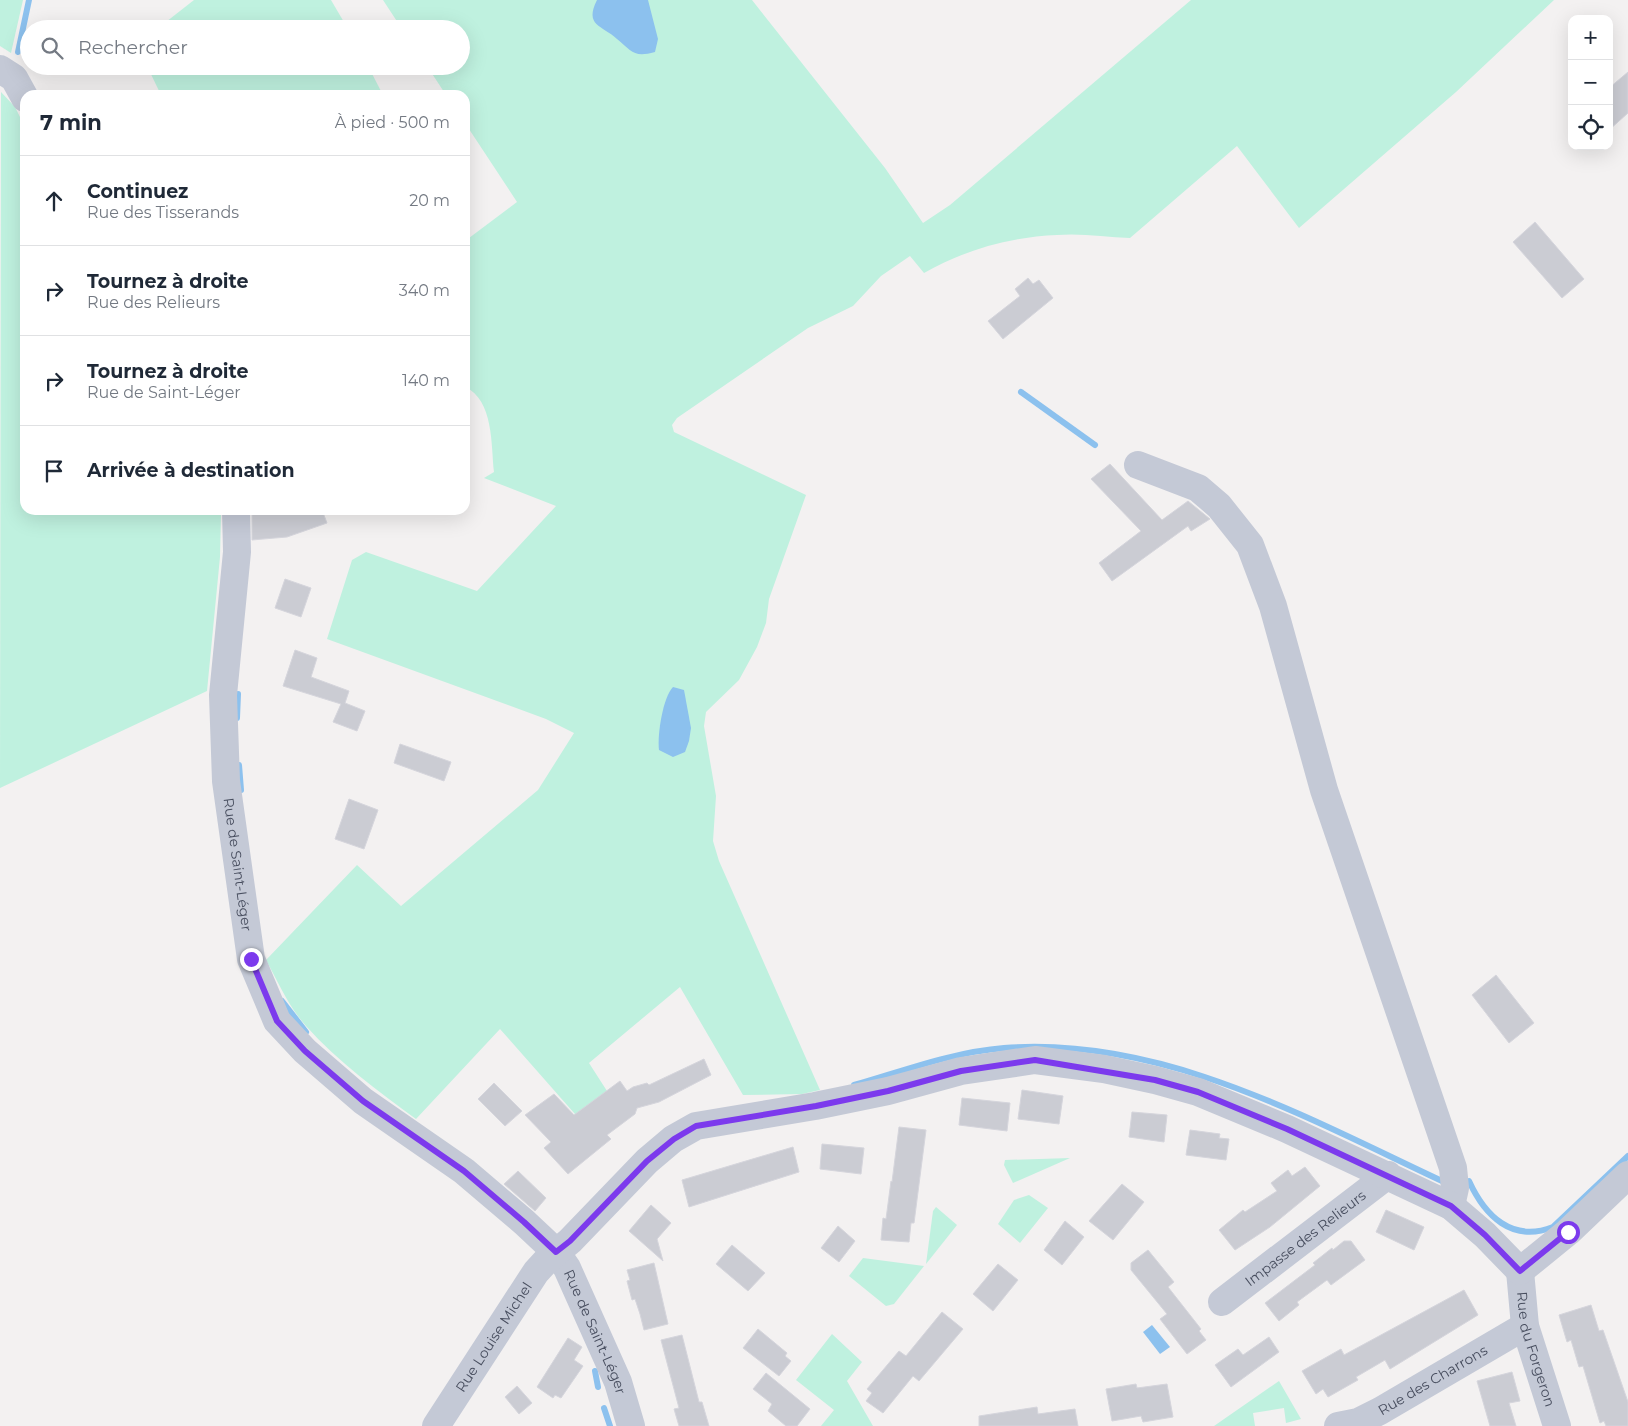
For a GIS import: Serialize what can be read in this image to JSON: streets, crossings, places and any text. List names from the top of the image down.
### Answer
{
  "streets": {
    "street": [
      "Rue de Saint-Léger",
      "Impasse des Relieurs",
      "Rue Louise Michel",
      "Rue du Forgeron",
      "Rue des Charrons"
    ]
  },
  "crossings": [
    ["Rue de Saint-Léger", "Rue Louise Michel"],
    ["Impasse des Relieurs", "Rue Louise Michel"],
    ["Rue Louise Michel", "Rue du Forgeron"],
    ["Rue du Forgeron", "Rue des Charrons"]
  ],
  "page": {
    "map_buttons": ["+", "−"],
    "search": "Rechercher",
    "heading": ["7 min", "À pied · 500 m"],
    "list": [
      ["Continuez", "Rue des Tisserands", "20 m"],
      ["Tournez à droite", "Rue des Relieurs", "340 m"],
      ["Tournez à droite", "Rue de Saint-Léger", "140 m"],
      "Arrivée à destination"
    ]
  }
}
